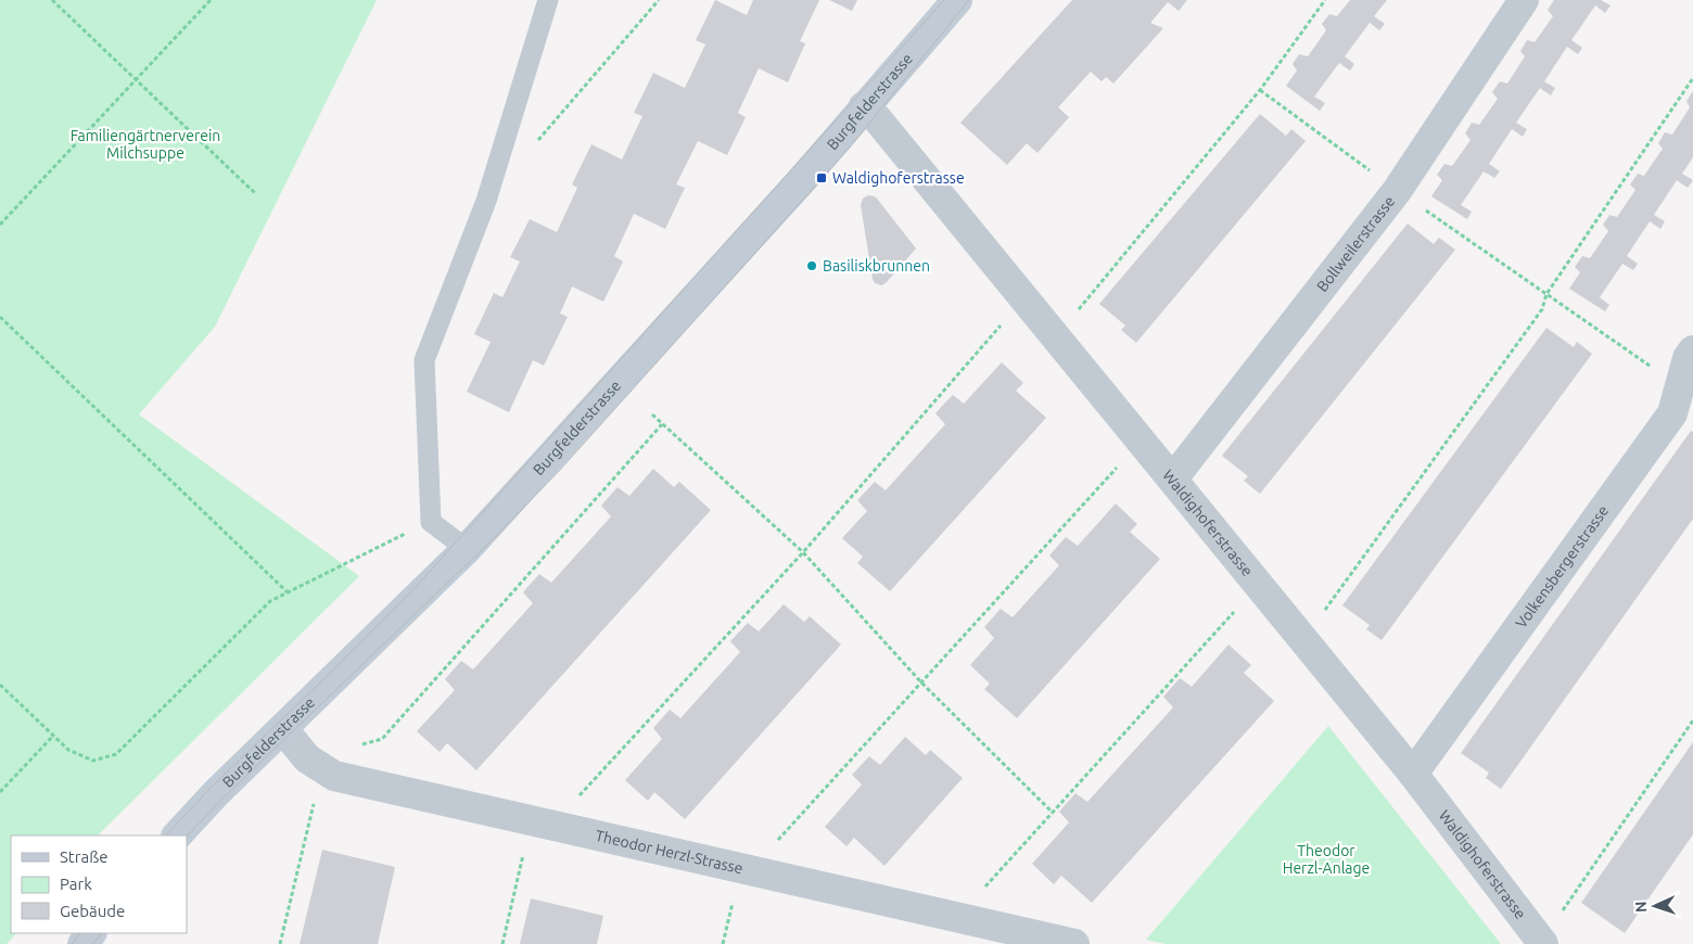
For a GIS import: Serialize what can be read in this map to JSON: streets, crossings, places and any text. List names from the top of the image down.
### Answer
{
  "streets": {
    "main road": ["Burgfelderstrasse"],
    "street": [
      "Bollweilerstrasse",
      "Waldighoferstrasse",
      "Volkensbergerstrasse",
      "Theodor Herzl-Strasse"
    ]
  },
  "crossings": [
    ["Burgfelderstrasse", "Waldighoferstrasse"],
    ["Burgfelderstrasse", "Theodor Herzl-Strasse"],
    ["Bollweilerstrasse", "Waldighoferstrasse"],
    ["Waldighoferstrasse", "Volkensbergerstrasse"]
  ],
  "parks": ["Familiengärtnerverein Milchsuppe", "Theodor Herzl-Anlage"],
  "places": {
    "transit": ["Waldighoferstrasse"],
    "other": ["Basiliskbrunnen"]
  },
  "legend": ["Straße", "Park", "Gebäude"],
  "north": "left"
}
